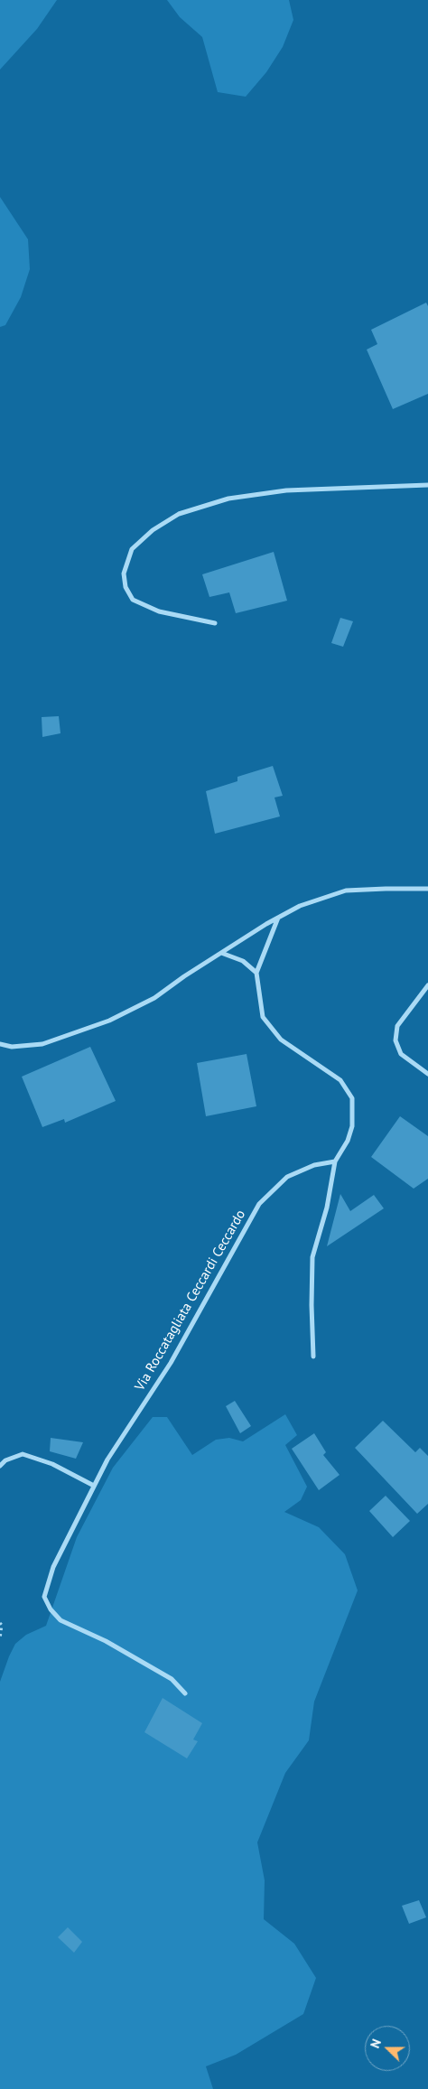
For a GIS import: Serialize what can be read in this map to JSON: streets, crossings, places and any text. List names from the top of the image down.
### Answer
{
  "streets": {
    "street": ["Via Roccatagliata Ceccardi Ceccardo"]
  },
  "north": "left"
}
